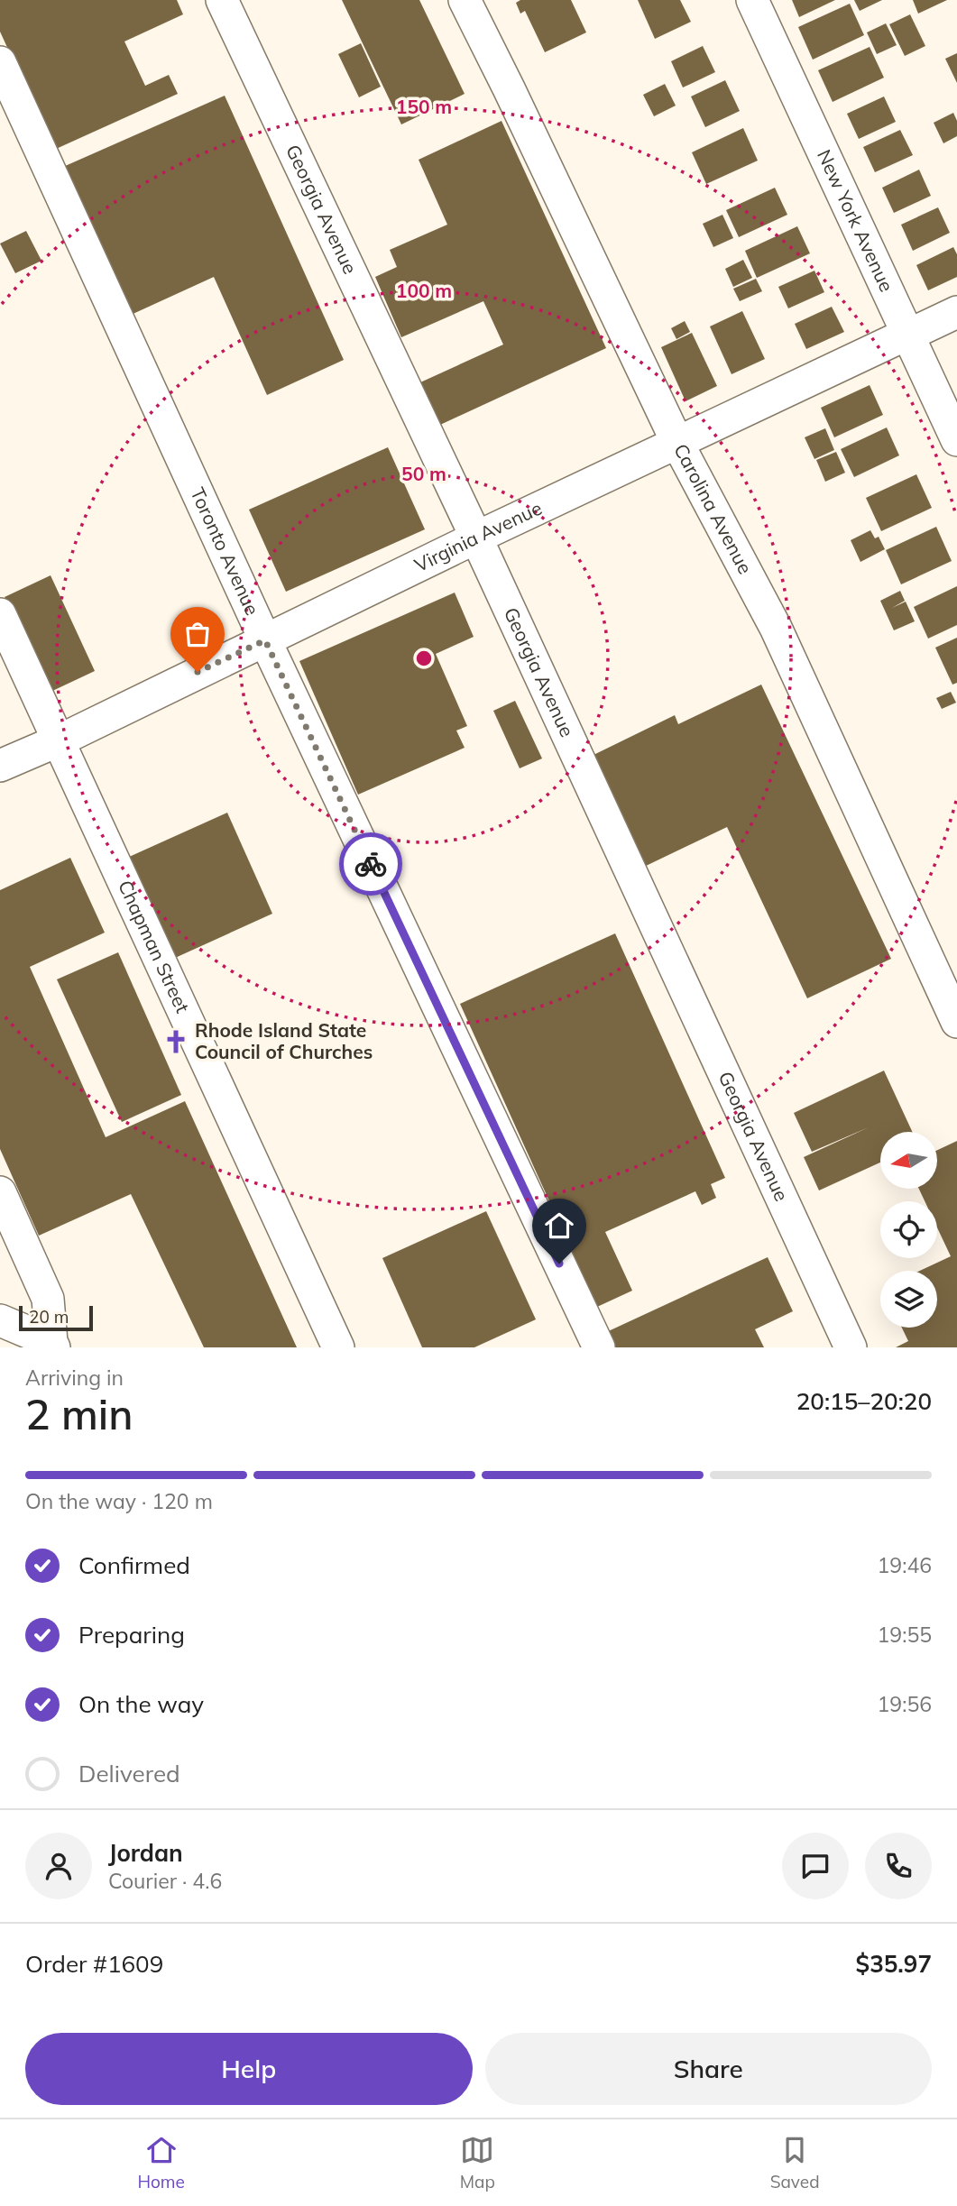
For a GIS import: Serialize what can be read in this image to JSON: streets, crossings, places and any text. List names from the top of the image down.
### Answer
{
  "streets": {
    "street": [
      "Georgia Avenue",
      "New York Avenue",
      "Carolina Avenue",
      "Virginia Avenue",
      "Toronto Avenue",
      "Chapman Street"
    ]
  },
  "crossings": [
    ["Georgia Avenue", "Virginia Avenue"],
    ["New York Avenue", "Virginia Avenue"],
    ["Carolina Avenue", "Virginia Avenue"],
    ["Virginia Avenue", "Toronto Avenue"],
    ["Virginia Avenue", "Chapman Street"]
  ],
  "places": {
    "church": ["Rhode Island State Council of Churches"]
  },
  "scale_bar": "20 m",
  "north": "left",
  "page": {
    "scale": "20 m",
    "heading": ["2 min", "Arriving in", "20:15–20:20"],
    "panel": [
      "Jordan",
      "Courier · 4.6",
      "Order #1609",
      "$35.97"
    ],
    "bar": "On the way · 120 m",
    "list": [
      ["Confirmed", "19:46"],
      ["Preparing", "19:55"],
      ["On the way", "19:56"],
      "Delivered"
    ],
    "buttons": ["Help", "Share"],
    "tabs": ["Home", "Map", "Saved"]
  },
  "rings": ["150 m", "100 m", "50 m"]
}
